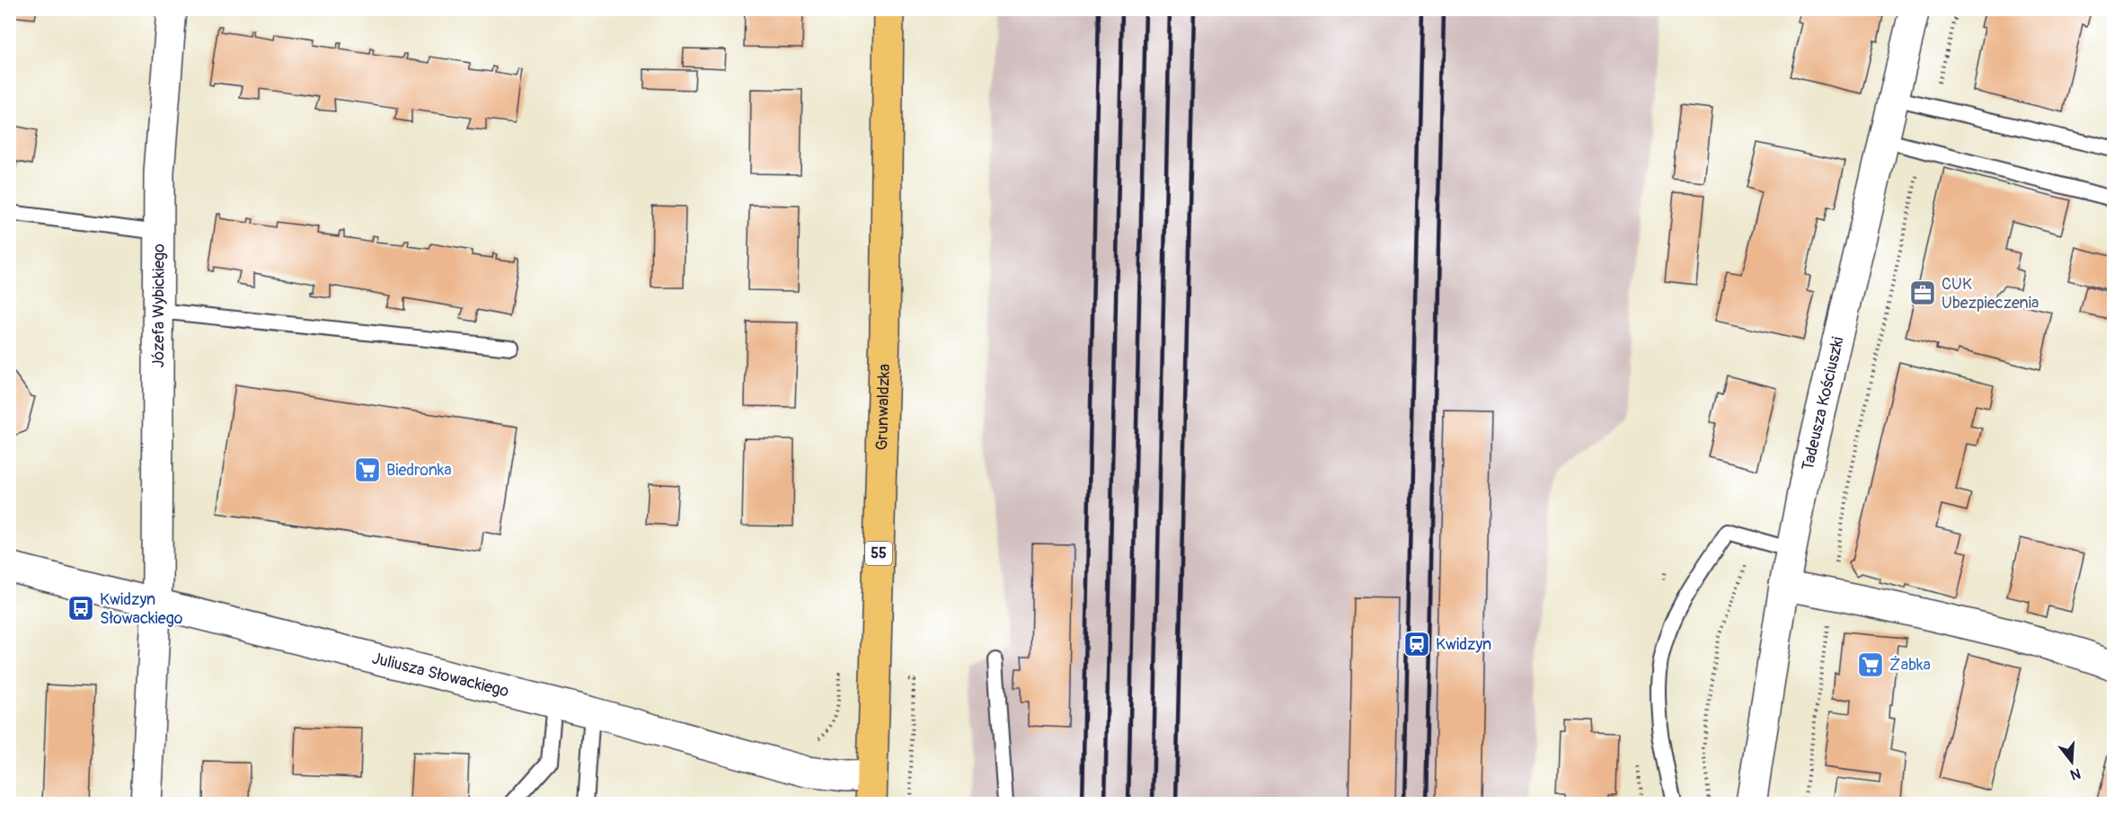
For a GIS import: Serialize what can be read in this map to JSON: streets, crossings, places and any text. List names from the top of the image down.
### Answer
{
  "streets": {
    "main road": ["Grunwaldzka", "55"],
    "street": ["Józefa Wybickiego", "Tadeusza Kościuszki", "Juliusza Słowackiego"]
  },
  "crossings": [
    ["Józefa Wybickiego", "Juliusza Słowackiego"],
    ["Grunwaldzka", "Juliusza Słowackiego"]
  ],
  "places": {
    "office": ["CUK Ubezpieczenia"],
    "supermarket": ["Biedronka", "Żabka"],
    "bus stop": ["Kwidzyn Słowackiego"],
    "station": ["Kwidzyn"]
  },
  "north": "bottom"
}
